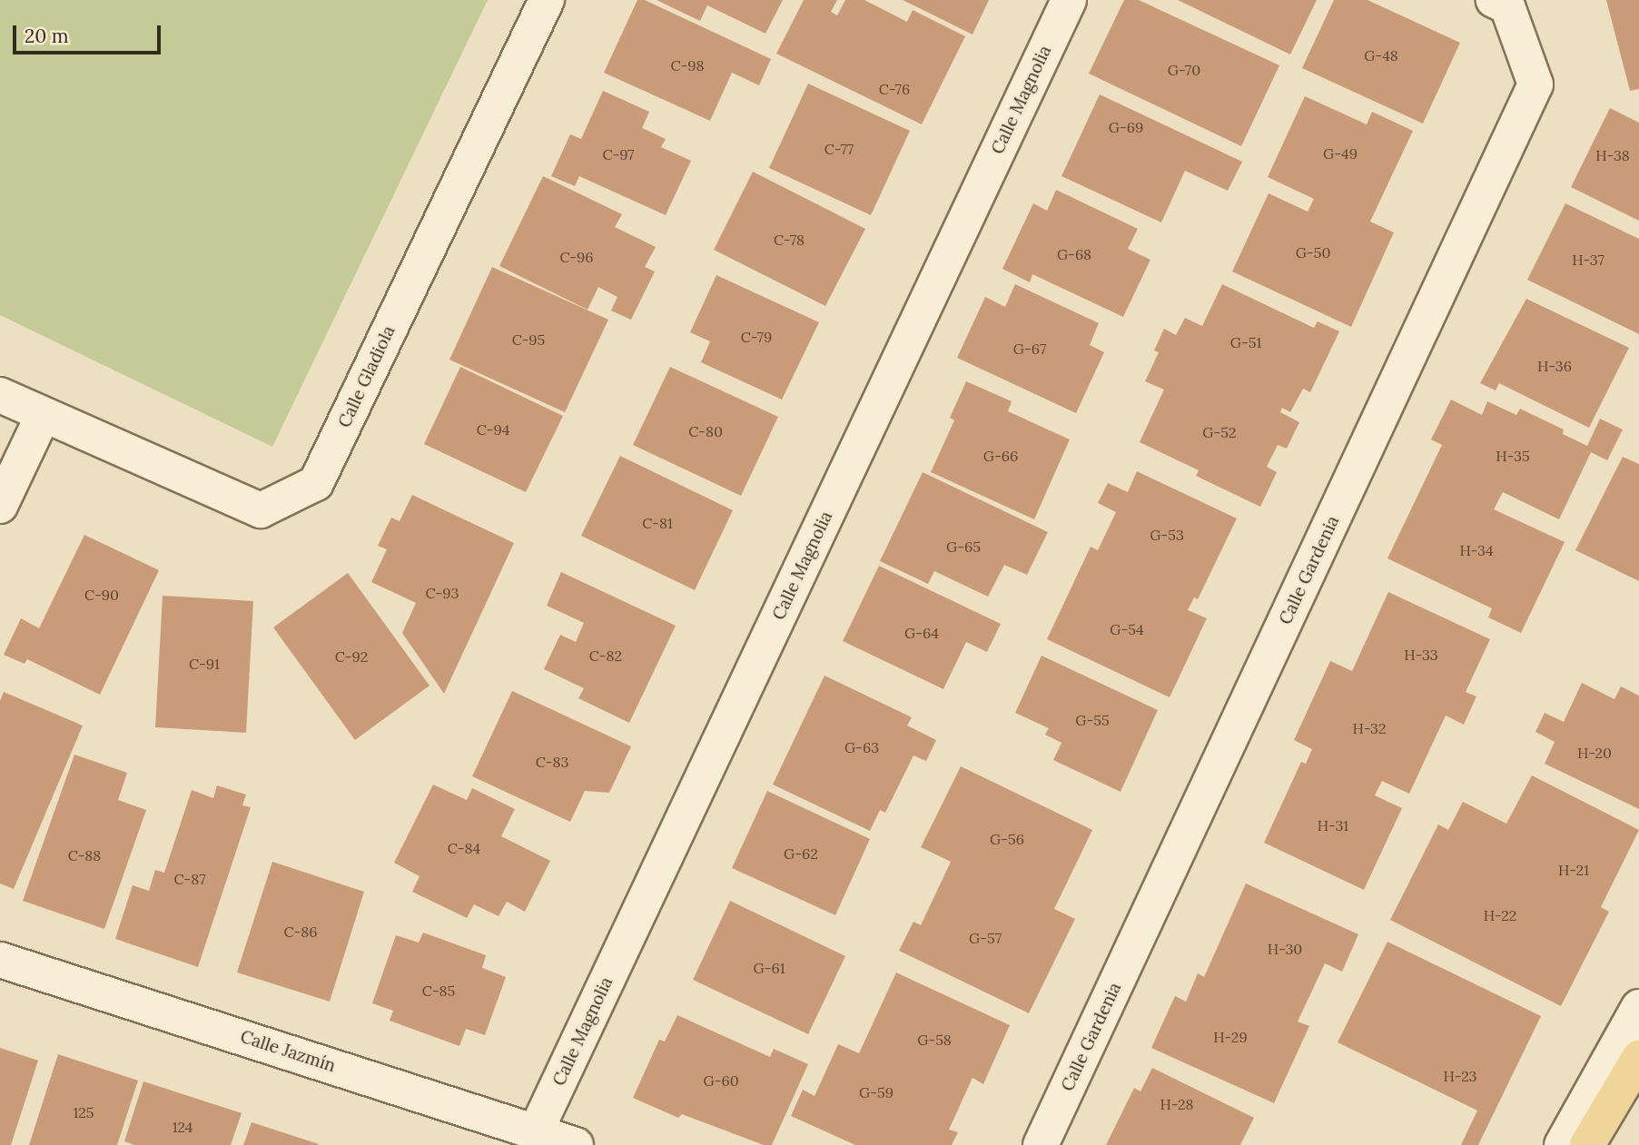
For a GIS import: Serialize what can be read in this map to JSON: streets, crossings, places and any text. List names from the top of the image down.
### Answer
{
  "streets": {
    "street": [
      "Calle Magnolia",
      "Calle Gladiola",
      "Calle Gardenia",
      "Calle Jazmín"
    ]
  },
  "crossings": [
    ["Calle Magnolia", "Calle Jazmín"]
  ],
  "house_numbers": [
    "G-48",
    "C-98",
    "G-70",
    "C-76",
    "G-69",
    "C-77",
    "G-49",
    "C-97",
    "H-38",
    "C-78",
    "G-50",
    "G-68",
    "C-96",
    "H-37",
    "C-79",
    "C-95",
    "G-51",
    "G-67",
    "H-36",
    "C-94",
    "C-80",
    "G-52",
    "G-66",
    "H-35",
    "C-81",
    "G-53",
    "G-65",
    "H-34",
    "C-93",
    "C-90",
    "G-54",
    "G-64",
    "H-33",
    "C-82",
    "C-92",
    "C-91",
    "G-55",
    "H-32",
    "G-63",
    "H-20",
    "C-83",
    "H-31",
    "G-56",
    "C-84",
    "G-62",
    "C-88",
    "H-21",
    "C-87",
    "H-22",
    "C-86",
    "G-57",
    "H-30",
    "G-61",
    "C-85",
    "H-29",
    "G-58",
    "H-23",
    "G-60",
    "G-59",
    "H-28",
    "125",
    "124"
  ],
  "scale_bar": "20 m"
}
